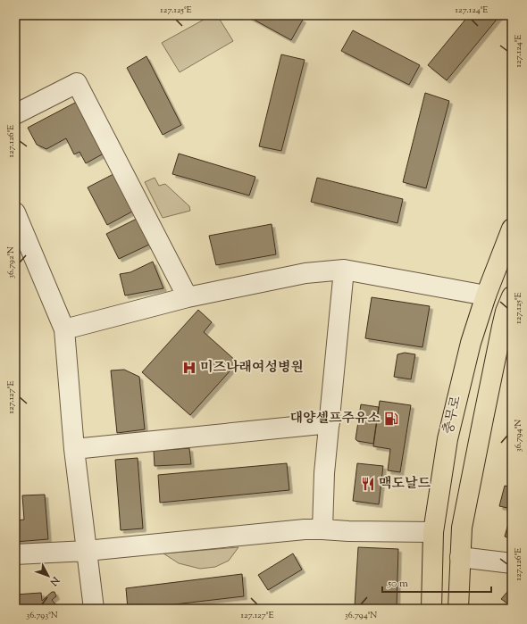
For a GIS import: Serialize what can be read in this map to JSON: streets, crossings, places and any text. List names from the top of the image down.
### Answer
{
  "streets": {
    "main road": ["충무로"]
  },
  "places": {
    "hospital": ["미즈나래여성병원"],
    "fuel station": ["대양셀프주유소"],
    "restaurant": ["맥도날드"]
  },
  "scale_bar": "50 m",
  "north": "bottom right",
  "coordinates": [
    "127.125°E",
    "127.124°E",
    "127.126°E",
    "36.792°N",
    "127.127°E",
    "36.794°N",
    "36.793°N"
  ]
}
